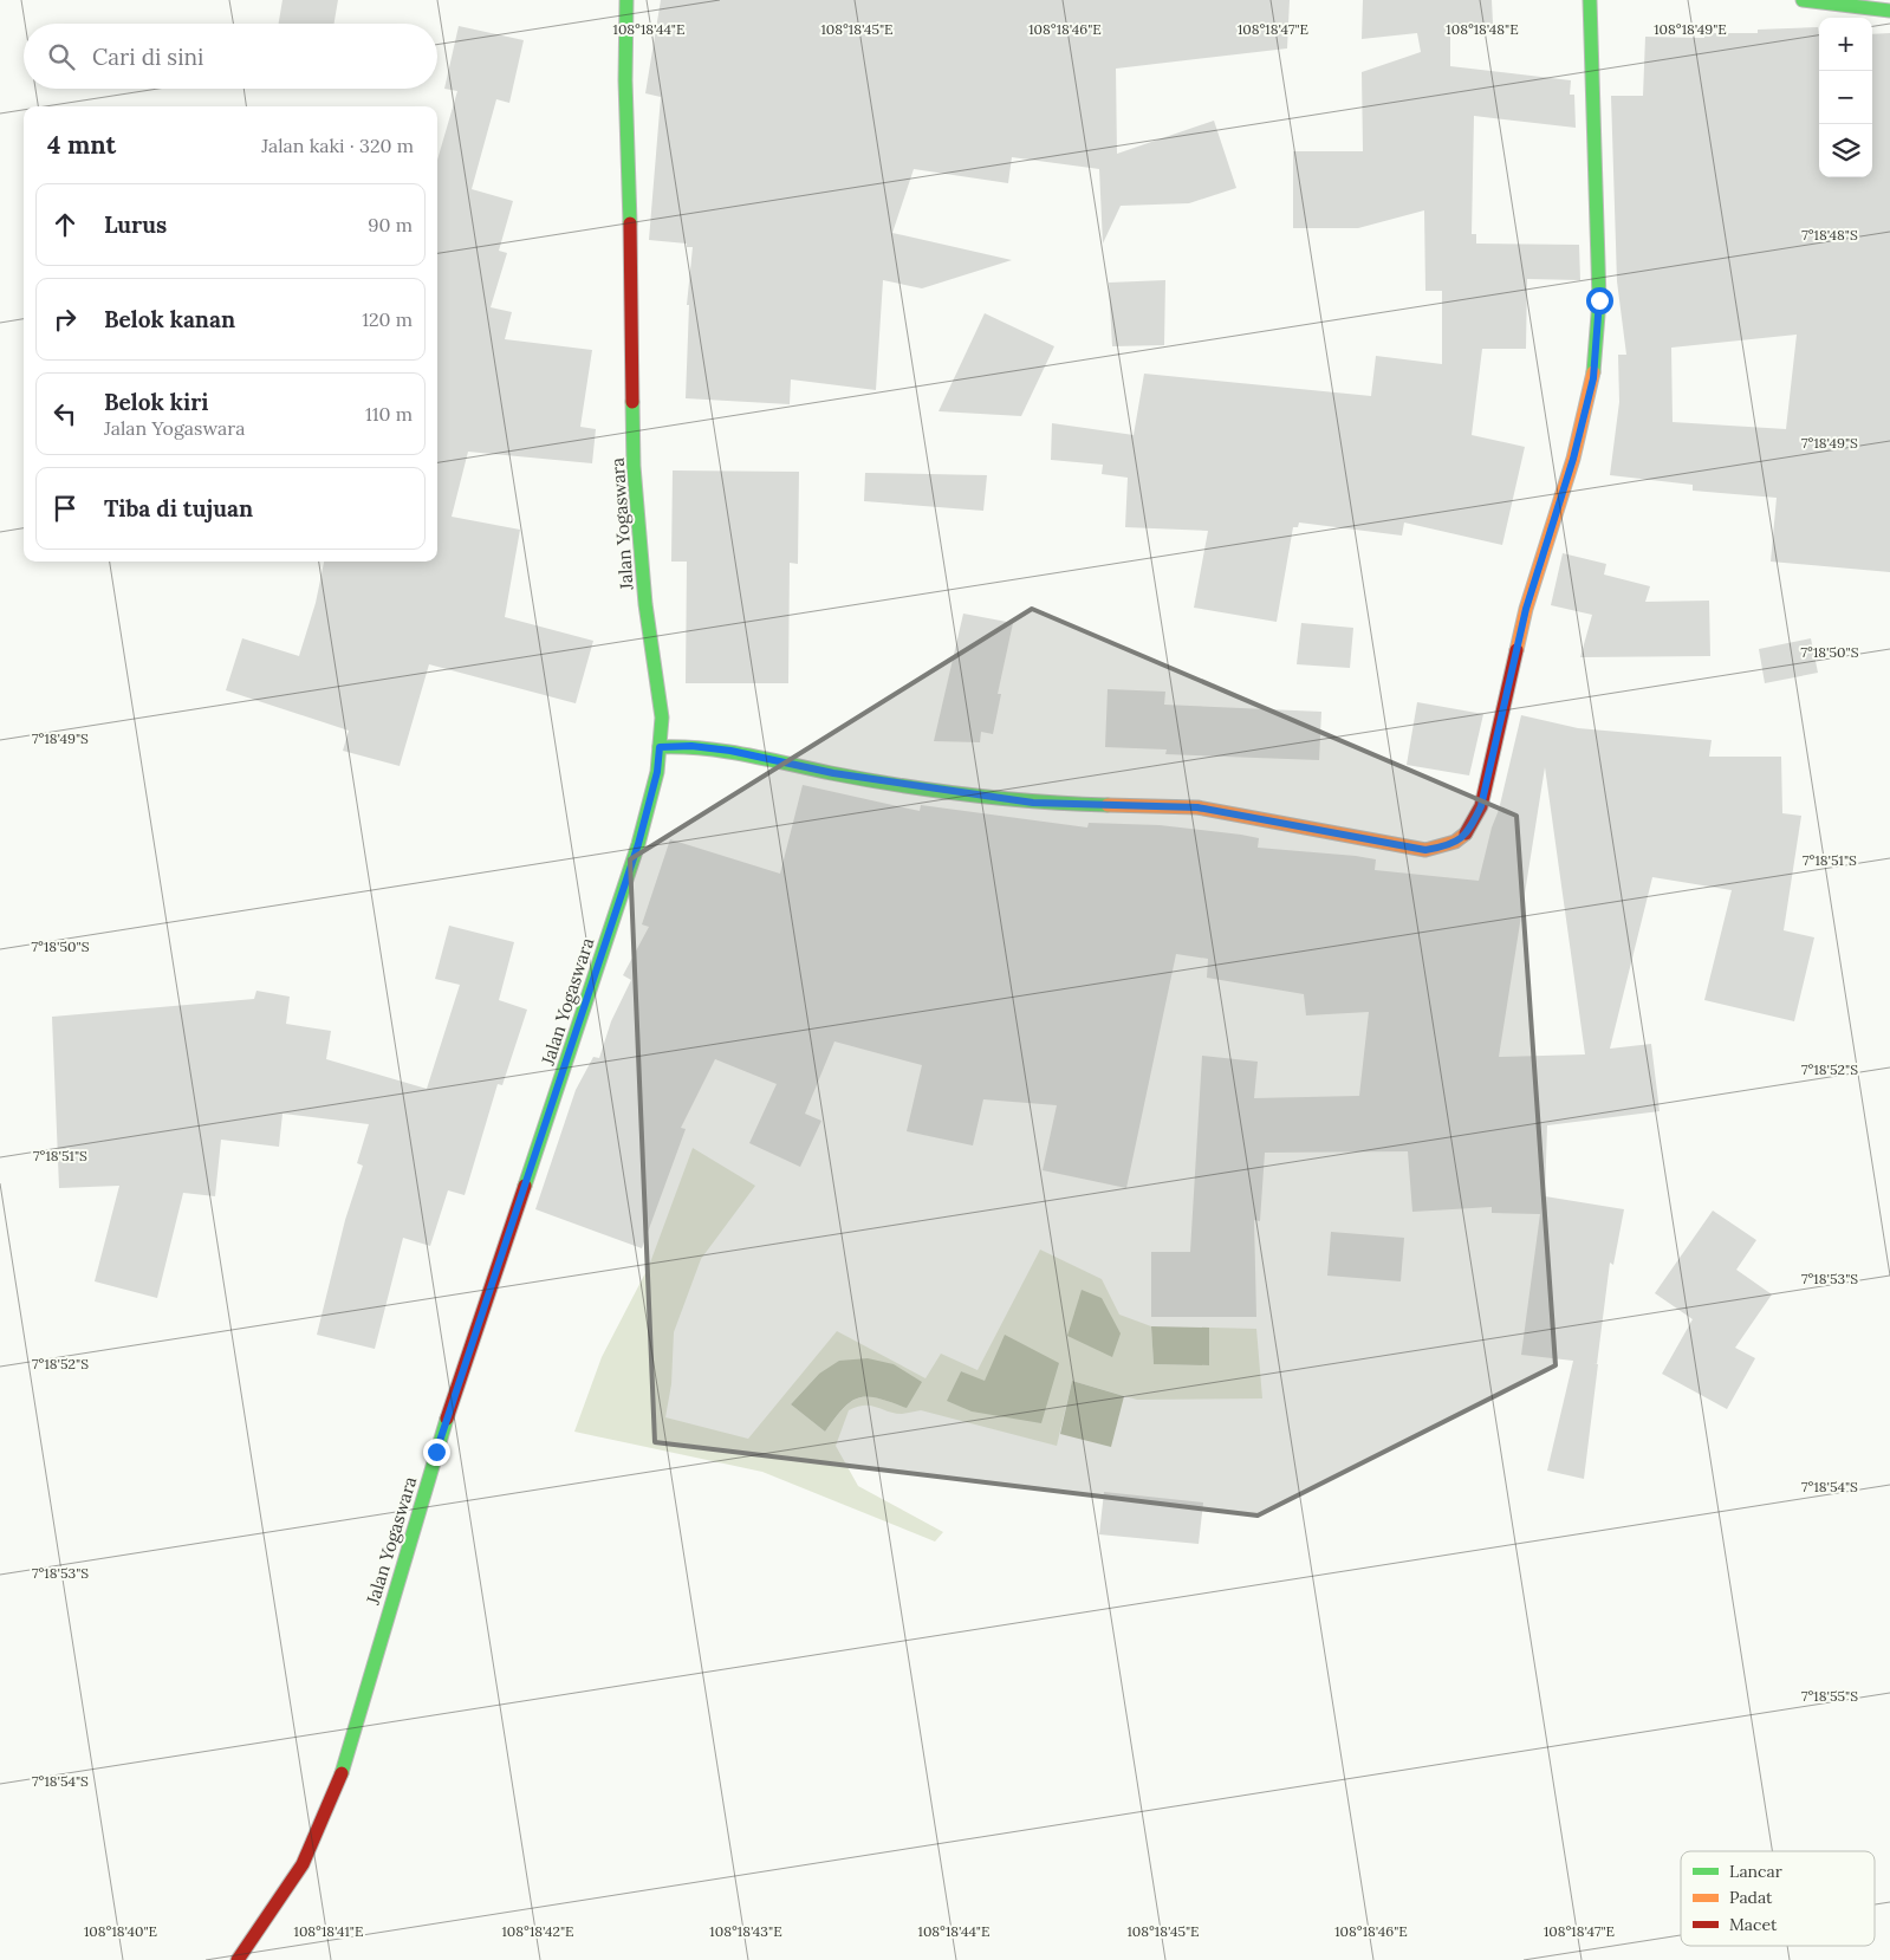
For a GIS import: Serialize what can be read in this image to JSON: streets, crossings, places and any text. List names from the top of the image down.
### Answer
{
  "streets": {
    "street": ["Jalan Yogaswara"]
  },
  "legend": ["Lancar", "Padat", "Macet"],
  "page": {
    "map_buttons": ["+", "−"],
    "search": "Cari di sini",
    "heading": ["4 mnt", "Jalan kaki · 320 m"],
    "list": [
      ["Lurus", "90 m"],
      ["Belok kanan", "120 m"],
      ["Belok kiri", "Jalan Yogaswara", "110 m"],
      "Tiba di tujuan"
    ]
  },
  "coordinates": [
    "108°18'44\"E",
    "108°18'45\"E",
    "108°18'46\"E",
    "108°18'47\"E",
    "108°18'48\"E",
    "108°18'49\"E",
    "7°18'48\"S",
    "7°18'49\"S",
    "7°18'50\"S",
    "7°18'51\"S",
    "7°18'52\"S",
    "7°18'53\"S",
    "7°18'54\"S",
    "7°18'55\"S",
    "108°18'40\"E",
    "108°18'41\"E",
    "108°18'42\"E",
    "108°18'43\"E"
  ]
}
